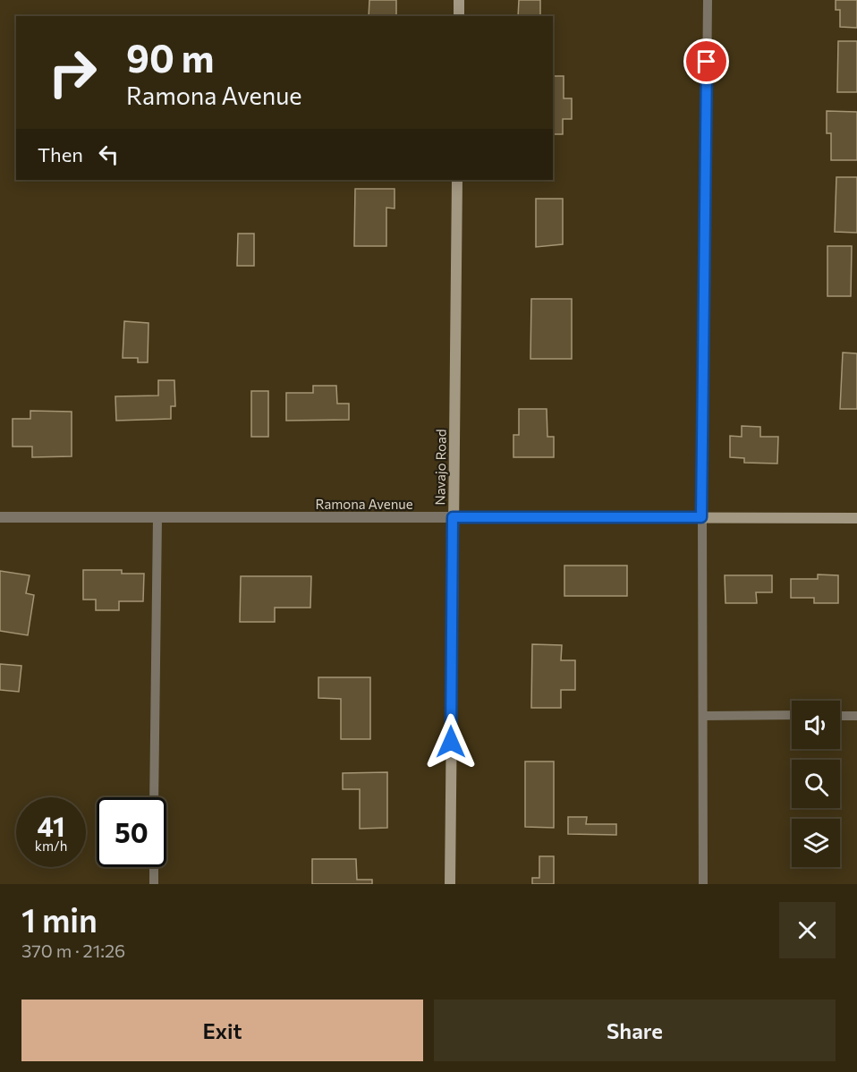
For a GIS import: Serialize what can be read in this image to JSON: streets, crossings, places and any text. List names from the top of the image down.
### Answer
{
  "streets": {
    "main road": ["Navajo Road", "Ramona Avenue"]
  },
  "crossings": [
    ["Navajo Road", "Ramona Avenue"]
  ],
  "page": {
    "turn": ["90 m", "Ramona Avenue"],
    "then": "Then",
    "speed": "41 km/h",
    "limit": "50",
    "heading": ["1 min", "370 m · 21:26"],
    "buttons": ["Exit", "Share"]
  }
}
